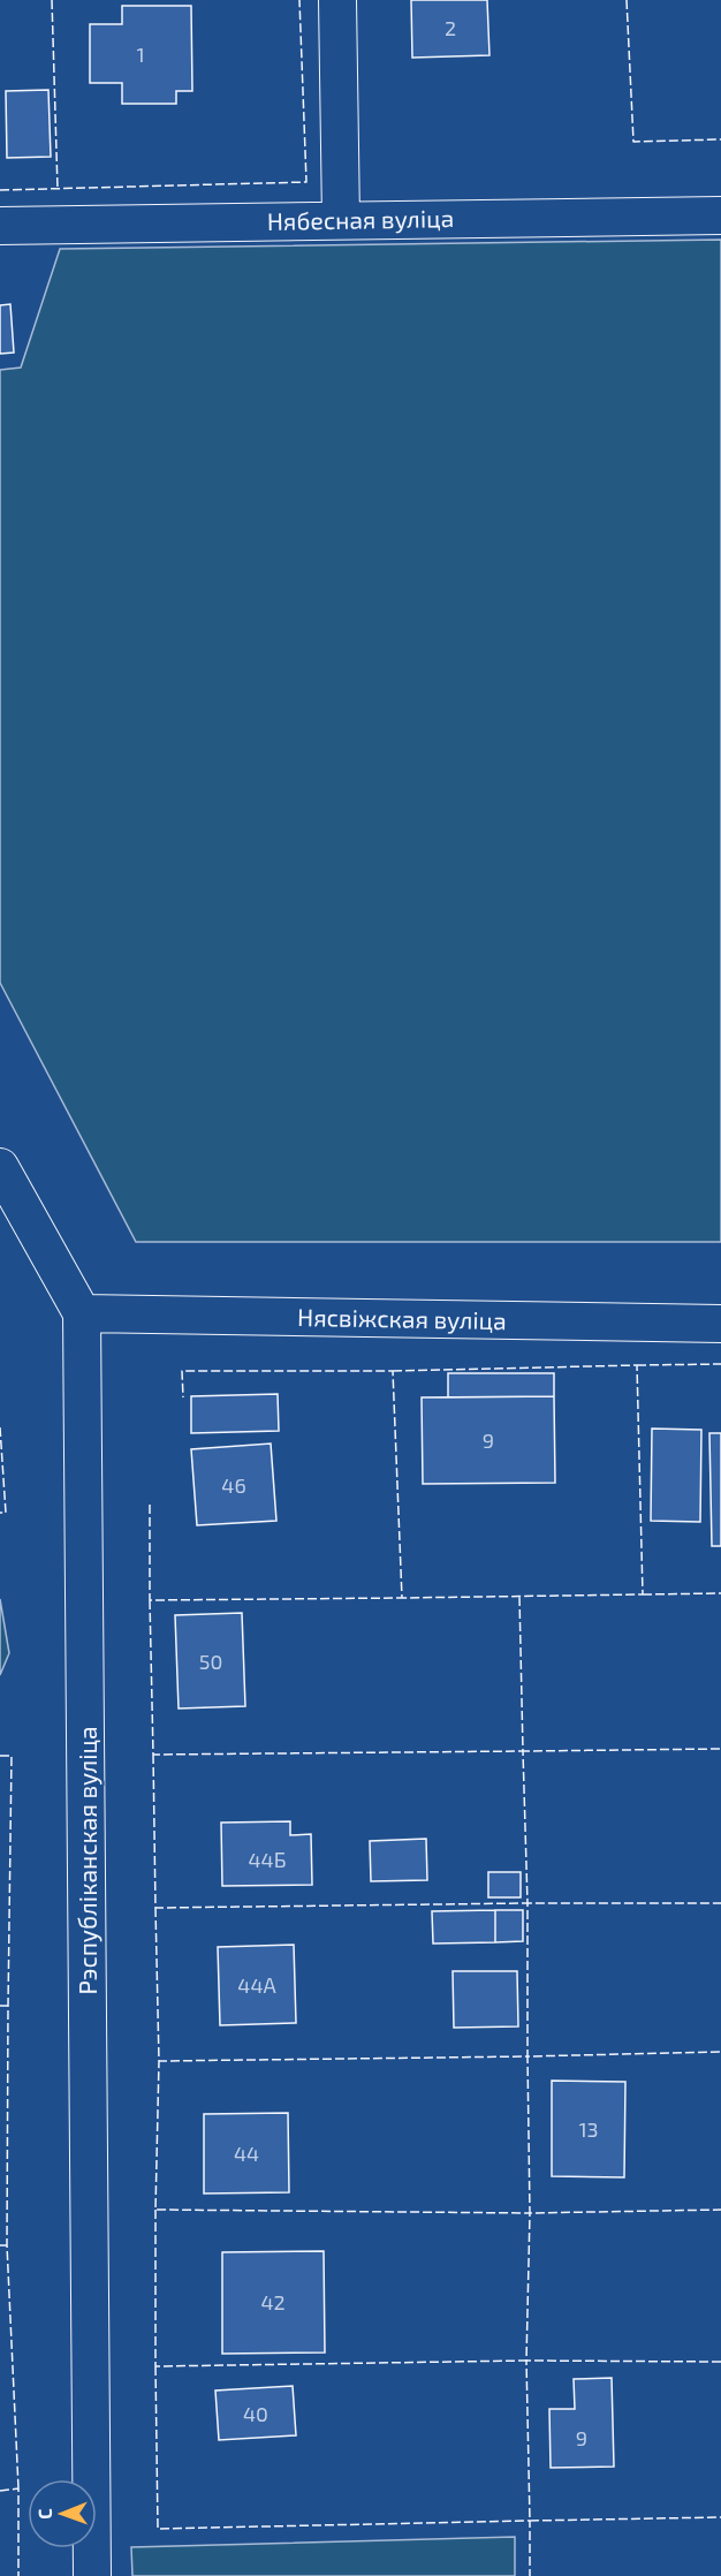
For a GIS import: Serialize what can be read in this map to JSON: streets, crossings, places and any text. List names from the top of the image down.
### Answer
{
  "streets": {
    "street": ["Нябесная вуліца", "Нясвіжская вуліца", "Рэспубліканская вуліца"]
  },
  "crossings": [
    ["Нясвіжская вуліца", "Рэспубліканская вуліца"]
  ],
  "house_numbers": [
    "2",
    "1",
    "9",
    "46",
    "50",
    "44Б",
    "44А",
    "13",
    "44",
    "42",
    "40",
    "9"
  ],
  "north": "left"
}
